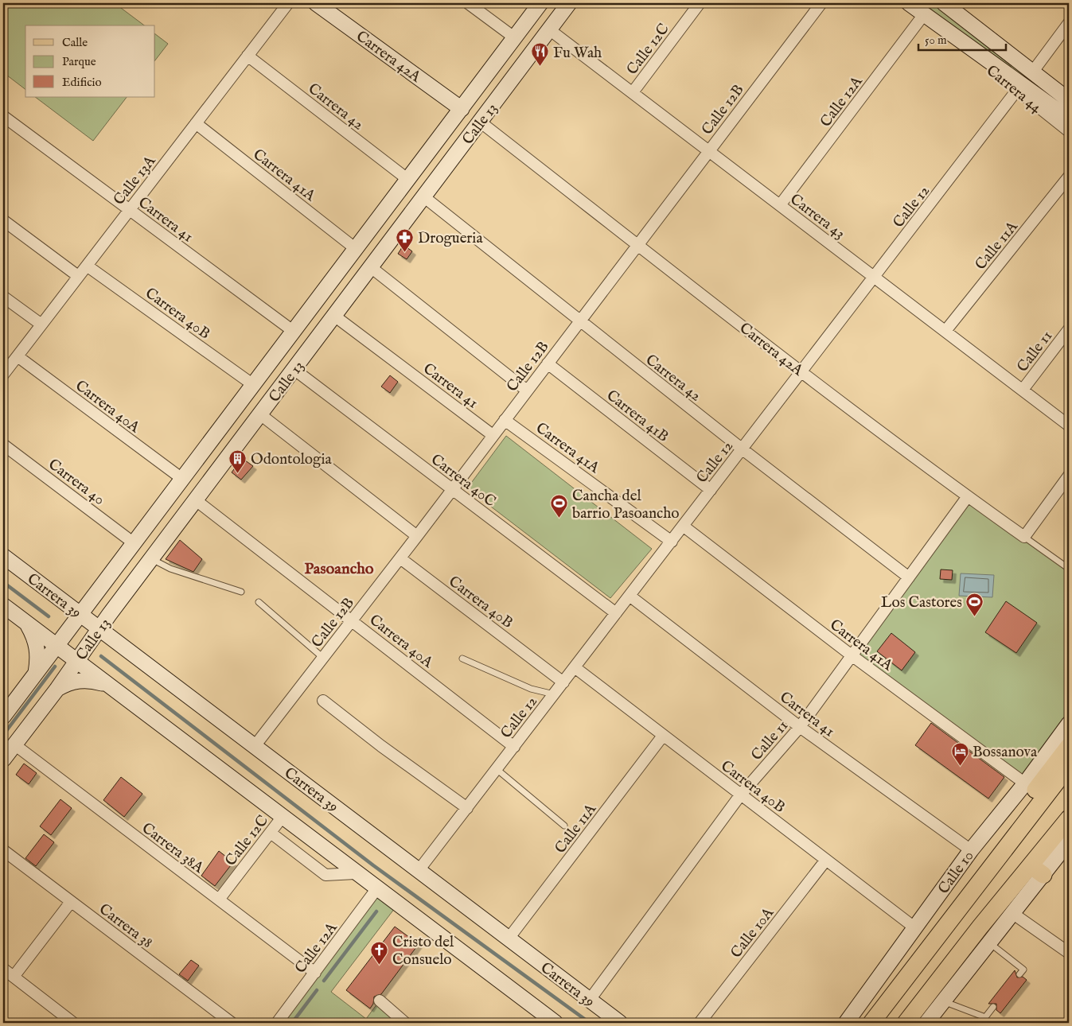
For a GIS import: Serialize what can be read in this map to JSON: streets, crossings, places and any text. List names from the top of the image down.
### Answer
{
  "streets": {
    "main road": [
      "Carrera 42A",
      "Carrera 44",
      "Calle 13",
      "Carrera 39",
      "Calle 10"
    ],
    "street": [
      "Calle 12C",
      "Calle 12A",
      "Carrera 42",
      "Calle 12B",
      "Carrera 41A",
      "Calle 13A",
      "Calle 12",
      "Carrera 43",
      "Carrera 41",
      "Calle 11A",
      "Carrera 40B",
      "Calle 11",
      "Carrera 40A",
      "Carrera 41B",
      "Carrera 40C",
      "Carrera 40",
      "Carrera 38A",
      "Carrera 38",
      "Calle 10A"
    ]
  },
  "crossings": [
    ["Calle 12C", "Carrera 43"],
    ["Calle 12C", "Carrera 38A"],
    ["Carrera 42A", "Calle 12B"],
    ["Carrera 42A", "Calle 13"],
    ["Carrera 42A", "Calle 12"],
    ["Carrera 42A", "Calle 11"],
    ["Carrera 44", "Calle 12A"],
    ["Carrera 44", "Calle 12"],
    ["Calle 12A", "Carrera 43"],
    ["Calle 12A", "Carrera 38A"],
    ["Carrera 42", "Calle 12B"],
    ["Carrera 42", "Calle 13"],
    ["Carrera 42", "Calle 13A"],
    ["Carrera 42", "Calle 12"],
    ["Carrera 42", "Calle 11"],
    ["Calle 12B", "Carrera 41A"],
    ["Calle 12B", "Carrera 43"],
    ["Calle 12B", "Carrera 41"],
    ["Calle 12B", "Carrera 40B"],
    ["Calle 12B", "Carrera 40A"],
    ["Calle 12B", "Carrera 41B"],
    ["Calle 12B", "Carrera 40C"],
    ["Calle 12B", "Carrera 39"],
    ["Calle 13", "Carrera 41A"],
    ["Calle 13", "Carrera 43"],
    ["Calle 13", "Carrera 41"],
    ["Calle 13", "Carrera 40B"],
    ["Calle 13", "Carrera 40A"],
    ["Calle 13", "Carrera 40C"],
    ["Calle 13", "Carrera 40"],
    ["Calle 13", "Carrera 39"],
    ["Calle 13", "Carrera 38A"],
    ["Carrera 41A", "Calle 13A"],
    ["Carrera 41A", "Calle 12"],
    ["Carrera 41A", "Calle 11"],
    ["Carrera 41A", "Calle 10"],
    ["Calle 13A", "Carrera 41"],
    ["Calle 13A", "Carrera 40B"],
    ["Calle 13A", "Carrera 40A"],
    ["Calle 12", "Carrera 43"],
    ["Calle 12", "Carrera 41"],
    ["Calle 12", "Carrera 40B"],
    ["Calle 12", "Carrera 40A"],
    ["Calle 12", "Carrera 41B"],
    ["Calle 12", "Carrera 40C"],
    ["Calle 12", "Carrera 39"],
    ["Carrera 43", "Calle 11A"],
    ["Carrera 43", "Calle 11"],
    ["Carrera 41", "Calle 11"],
    ["Carrera 41", "Calle 10"],
    ["Calle 11A", "Carrera 40B"],
    ["Calle 11A", "Carrera 39"],
    ["Carrera 40B", "Calle 11"],
    ["Carrera 40B", "Calle 10"],
    ["Carrera 40B", "Calle 10A"],
    ["Calle 11", "Carrera 39"]
  ],
  "districts": ["Pasoancho"],
  "places": {
    "restaurant": ["Fu Wah"],
    "pharmacy": ["Drogueria"],
    "building": ["Odontologia"],
    "sports": ["Cancha del barrio Pasoancho", "Los Castores"],
    "hotel": ["Bossanova"],
    "church": ["Cristo del Consuelo"]
  },
  "legend": ["Calle", "Parque", "Edificio"],
  "scale_bar": "50 m"
}
